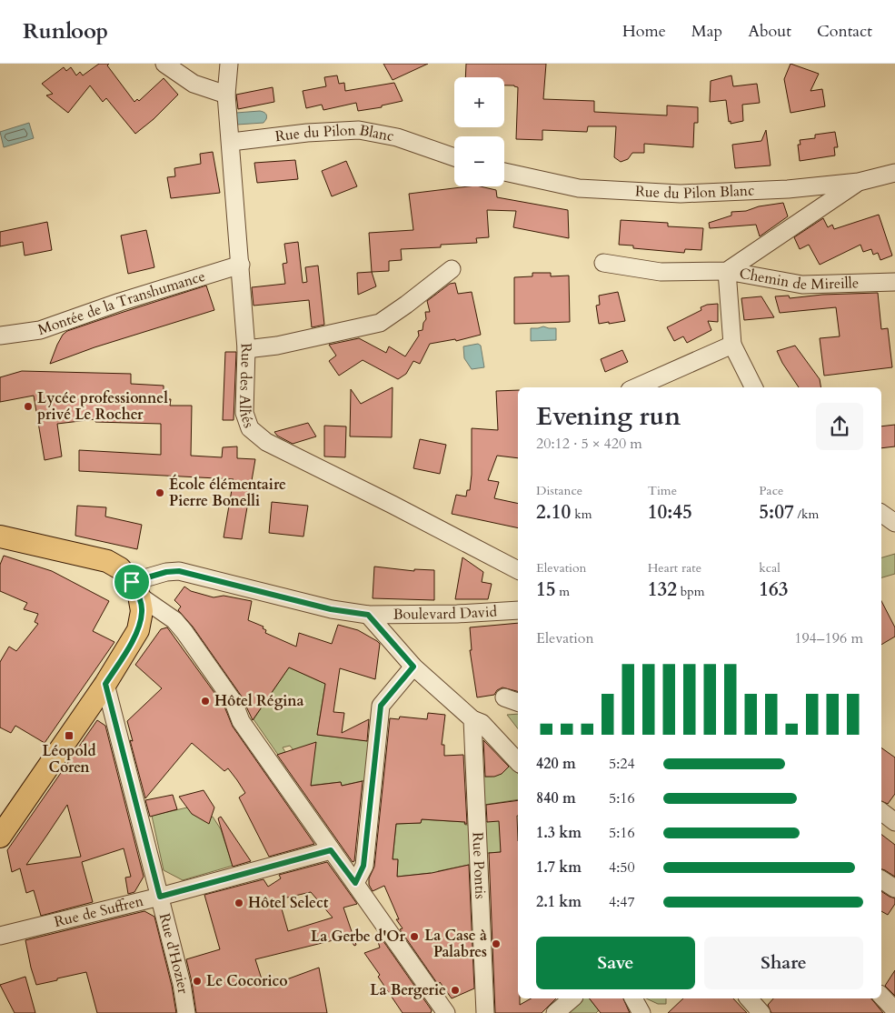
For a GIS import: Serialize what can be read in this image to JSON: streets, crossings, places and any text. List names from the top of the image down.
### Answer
{
  "streets": {
    "street": [
      "Rue du Pilon Blanc",
      "Chemin de Mireille",
      "Montée de la Transhumance",
      "Rue des Alliés",
      "Boulevard David",
      "Rue Pontis",
      "Rue de Suffren",
      "Rue d'Hozier"
    ]
  },
  "crossings": [
    ["Rue du Pilon Blanc", "Rue des Alliés"],
    ["Montée de la Transhumance", "Rue des Alliés"],
    ["Rue de Suffren", "Rue d'Hozier"]
  ],
  "places": {
    "other": [
      "Lycée professionnel privé Le Rocher",
      "École élémentaire Pierre Bonelli",
      "Hôtel Régina",
      "Hôtel Select",
      "La Gerbe d'Or",
      "La Case à Palabres",
      "Le Cocorico",
      "La Bergerie"
    ],
    "transit": ["Léopold Coren"]
  },
  "page": {
    "header": "Runloop",
    "nav": [
      "Home",
      "Map",
      "About",
      "Contact"
    ],
    "map_buttons": ["+", "−"],
    "heading": ["Evening run", "20:12 · 5 × 420 m"],
    "stats": [
      ["Distance", "2.10 km"],
      ["Time", "10:45"],
      ["Pace", "5:07 /km"],
      ["Elevation", "15 m"],
      ["Heart rate", "132 bpm"],
      ["kcal", "163"]
    ],
    "chart": ["Elevation", "194–196 m"],
    "list": [
      {
        "name": "420 m",
        "note": "5:24"
      },
      {
        "name": "840 m",
        "note": "5:16"
      },
      {
        "name": "1.3 km",
        "note": "5:16"
      },
      {
        "name": "1.7 km",
        "note": "4:50"
      },
      {
        "name": "2.1 km",
        "note": "4:47"
      }
    ],
    "buttons": ["Save", "Share"]
  }
}
